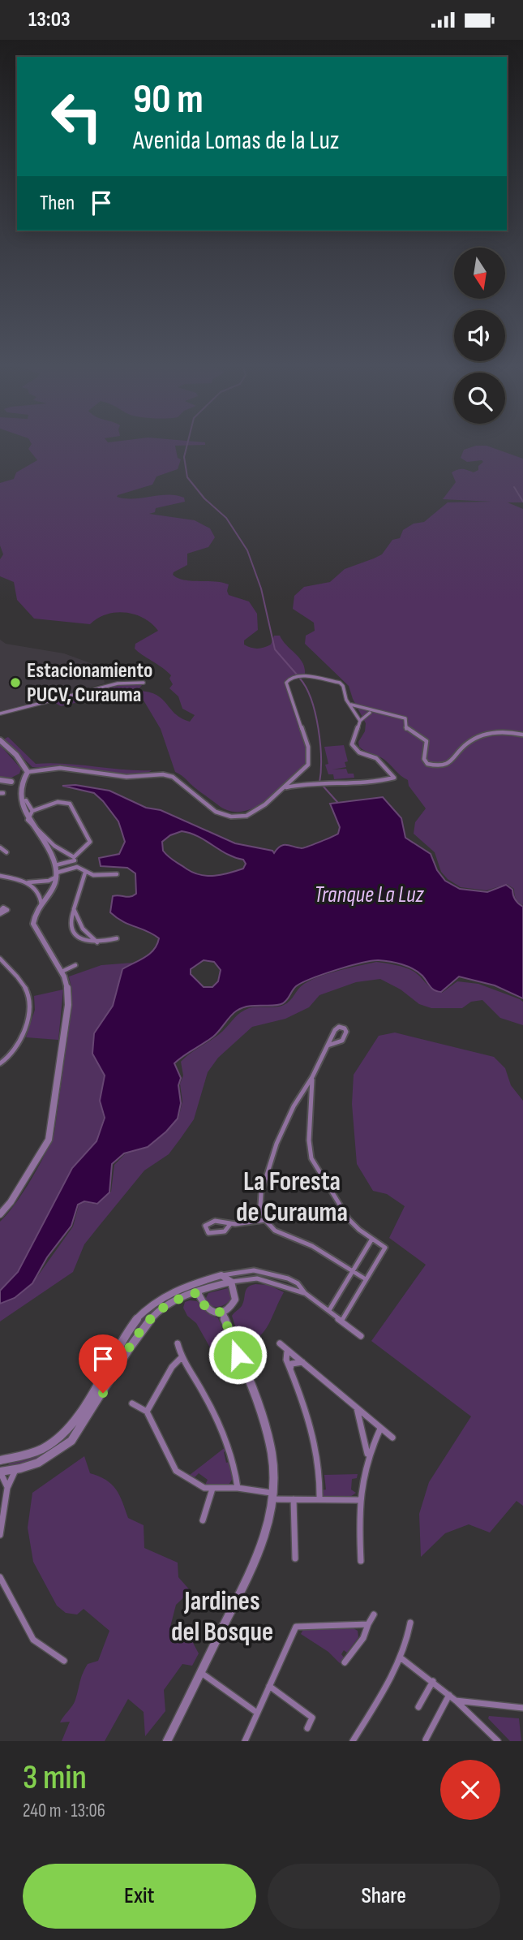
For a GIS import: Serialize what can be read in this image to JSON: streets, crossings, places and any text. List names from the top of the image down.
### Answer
{
  "districts": ["La Foresta de Curauma", "Jardines del Bosque"],
  "water": ["Tranque La Luz"],
  "places": ["Estacionamiento PUCV, Curauma"],
  "north": "bottom",
  "page": {
    "status": "13:03",
    "turn": ["90 m", "Avenida Lomas de la Luz"],
    "then": "Then",
    "heading": ["3 min", "240 m · 13:06"],
    "buttons": ["Exit", "Share"]
  }
}
